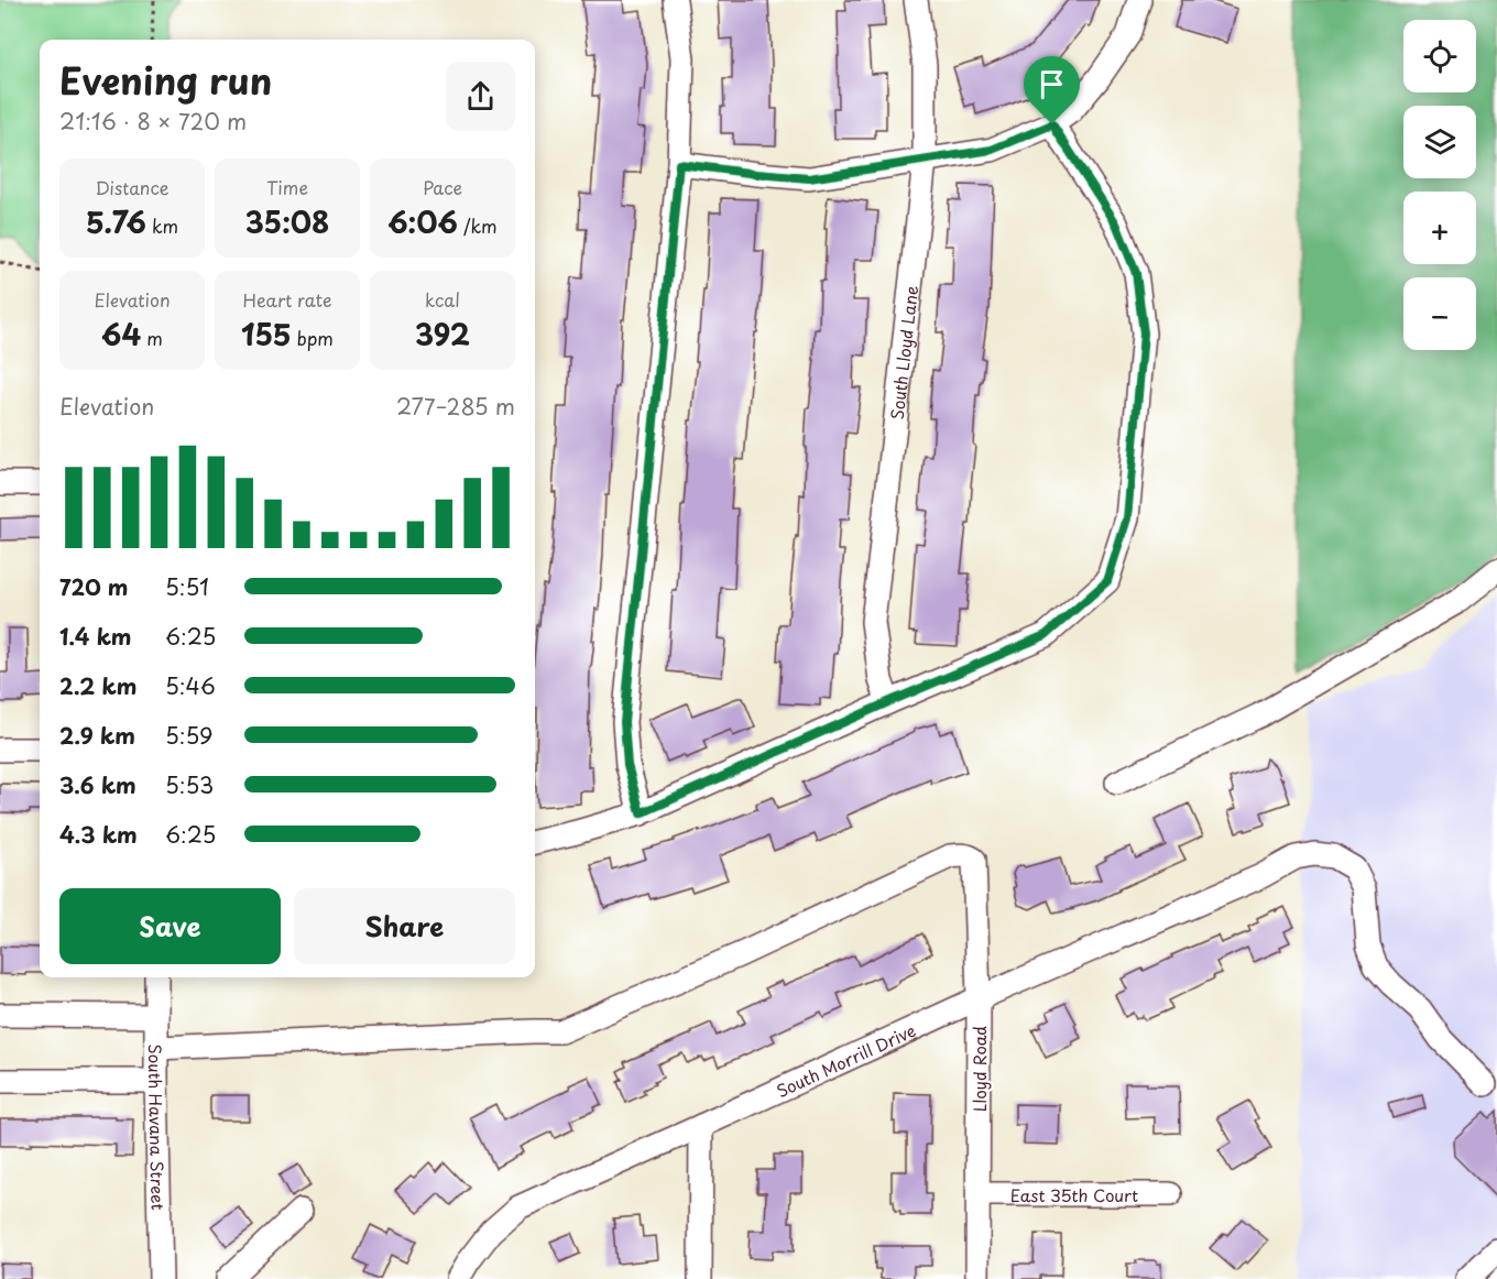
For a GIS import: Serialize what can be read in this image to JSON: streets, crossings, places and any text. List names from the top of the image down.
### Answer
{
  "streets": {
    "street": [
      "South Lloyd Lane",
      "South Morrill Drive",
      "Lloyd Road",
      "South Havana Street",
      "East 35th Court"
    ]
  },
  "crossings": [
    ["South Morrill Drive", "Lloyd Road"],
    ["Lloyd Road", "South Havana Street"],
    ["Lloyd Road", "East 35th Court"]
  ],
  "page": {
    "map_buttons": ["+", "−"],
    "heading": ["Evening run", "21:16 · 8 × 720 m"],
    "stats": [
      ["Distance", "5.76 km"],
      ["Time", "35:08"],
      ["Pace", "6:06 /km"],
      ["Elevation", "64 m"],
      ["Heart rate", "155 bpm"],
      ["kcal", "392"]
    ],
    "chart": ["Elevation", "277–285 m"],
    "list": [
      {
        "name": "720 m",
        "note": "5:51"
      },
      {
        "name": "1.4 km",
        "note": "6:25"
      },
      {
        "name": "2.2 km",
        "note": "5:46"
      },
      {
        "name": "2.9 km",
        "note": "5:59"
      },
      {
        "name": "3.6 km",
        "note": "5:53"
      },
      {
        "name": "4.3 km",
        "note": "6:25"
      }
    ],
    "buttons": ["Save", "Share"]
  }
}
